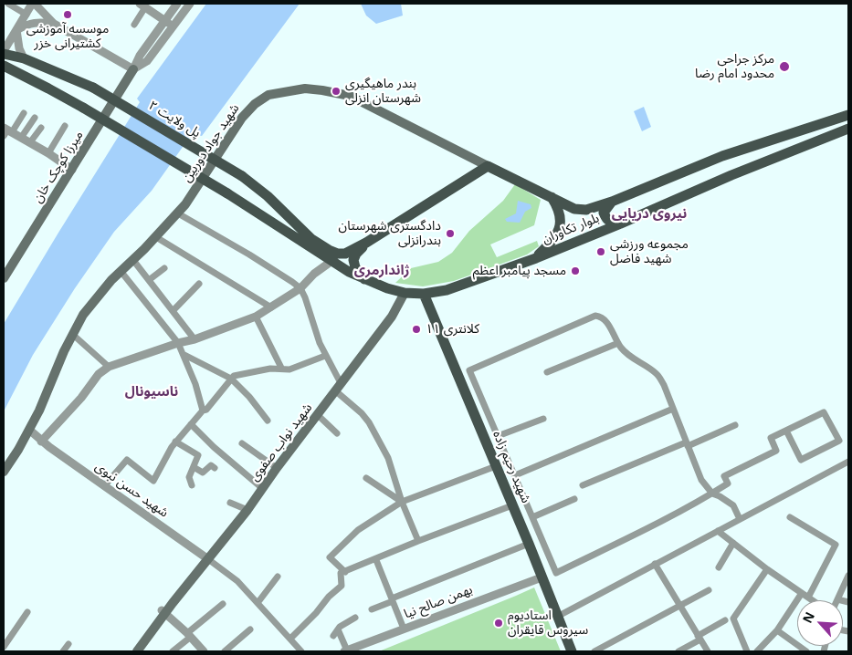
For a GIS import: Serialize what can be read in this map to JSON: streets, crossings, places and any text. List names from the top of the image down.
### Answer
{
  "streets": {
    "main road": [
      "پل ولایت ۲",
      "شهید جواد دوربین",
      "میرزا کوچک خان",
      "بلوار تکاوران",
      "شهید نواب صفوی",
      "شهید رحیم زاده"
    ],
    "street": ["شهید حسن نبوی", "بهمن صالح نیا"]
  },
  "crossings": [
    ["پل ولایت ۲", "شهید جواد دوربین"],
    ["شهید جواد دوربین", "شهید حسن نبوی"],
    ["بلوار تکاوران", "شهید نواب صفوی"],
    ["بلوار تکاوران", "شهید رحیم زاده"],
    ["شهید نواب صفوی", "شهید حسن نبوی"],
    ["شهید رحیم زاده", "بهمن صالح نیا"]
  ],
  "districts": ["نیروی دریایی", "ژاندارمری", "ناسیونال"],
  "places": [
    "موسسه آموزشی کشتیرانی خزر",
    "مرکز جراحی محدود امام رضا",
    "بندر ماهیگیری شهرستان انزلی",
    "دادگستری شهرستان بندرانزلی",
    "مجموعه ورزشی شهید فاضل",
    "مسجد پیامبر اعظم",
    "کلانتری ۱۱",
    "استادیوم سیروس قایقران"
  ],
  "north": "top left"
}
